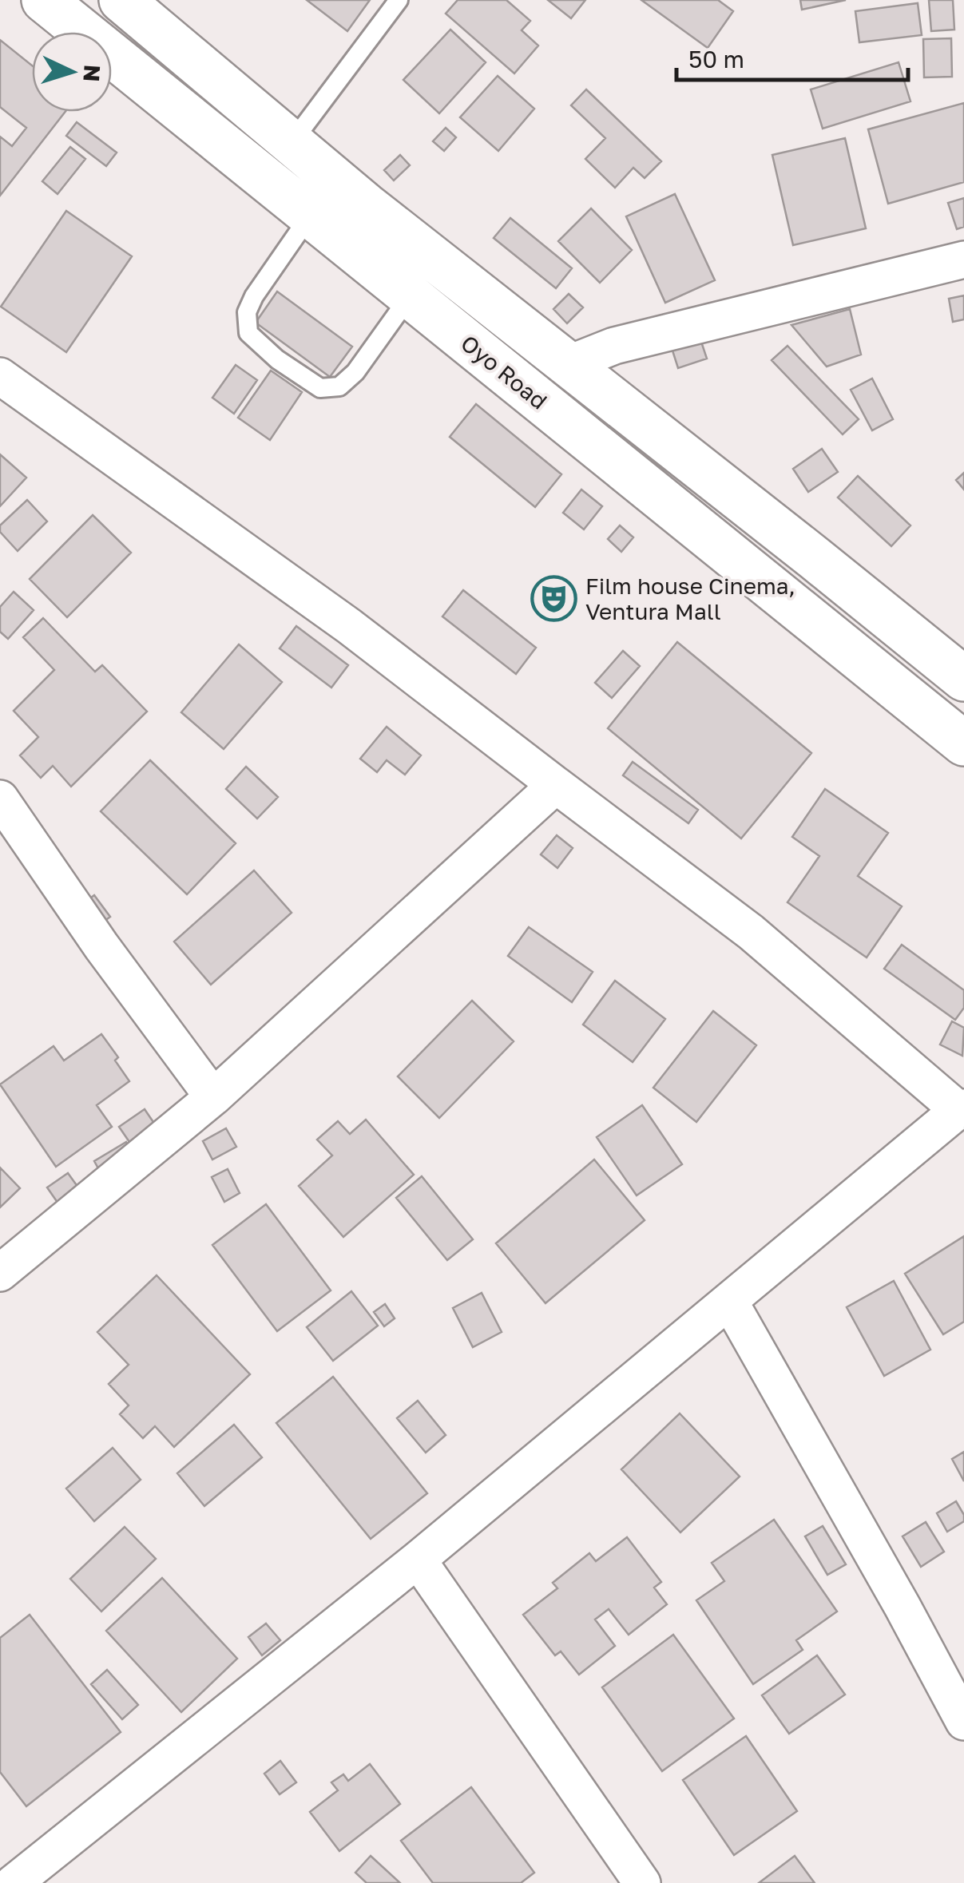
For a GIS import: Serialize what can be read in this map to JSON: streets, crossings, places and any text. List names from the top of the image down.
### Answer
{
  "streets": {
    "main road": ["Oyo Road"]
  },
  "places": {
    "theatre": ["Film house Cinema, Ventura Mall"]
  },
  "scale_bar": "50 m",
  "north": "right"
}
